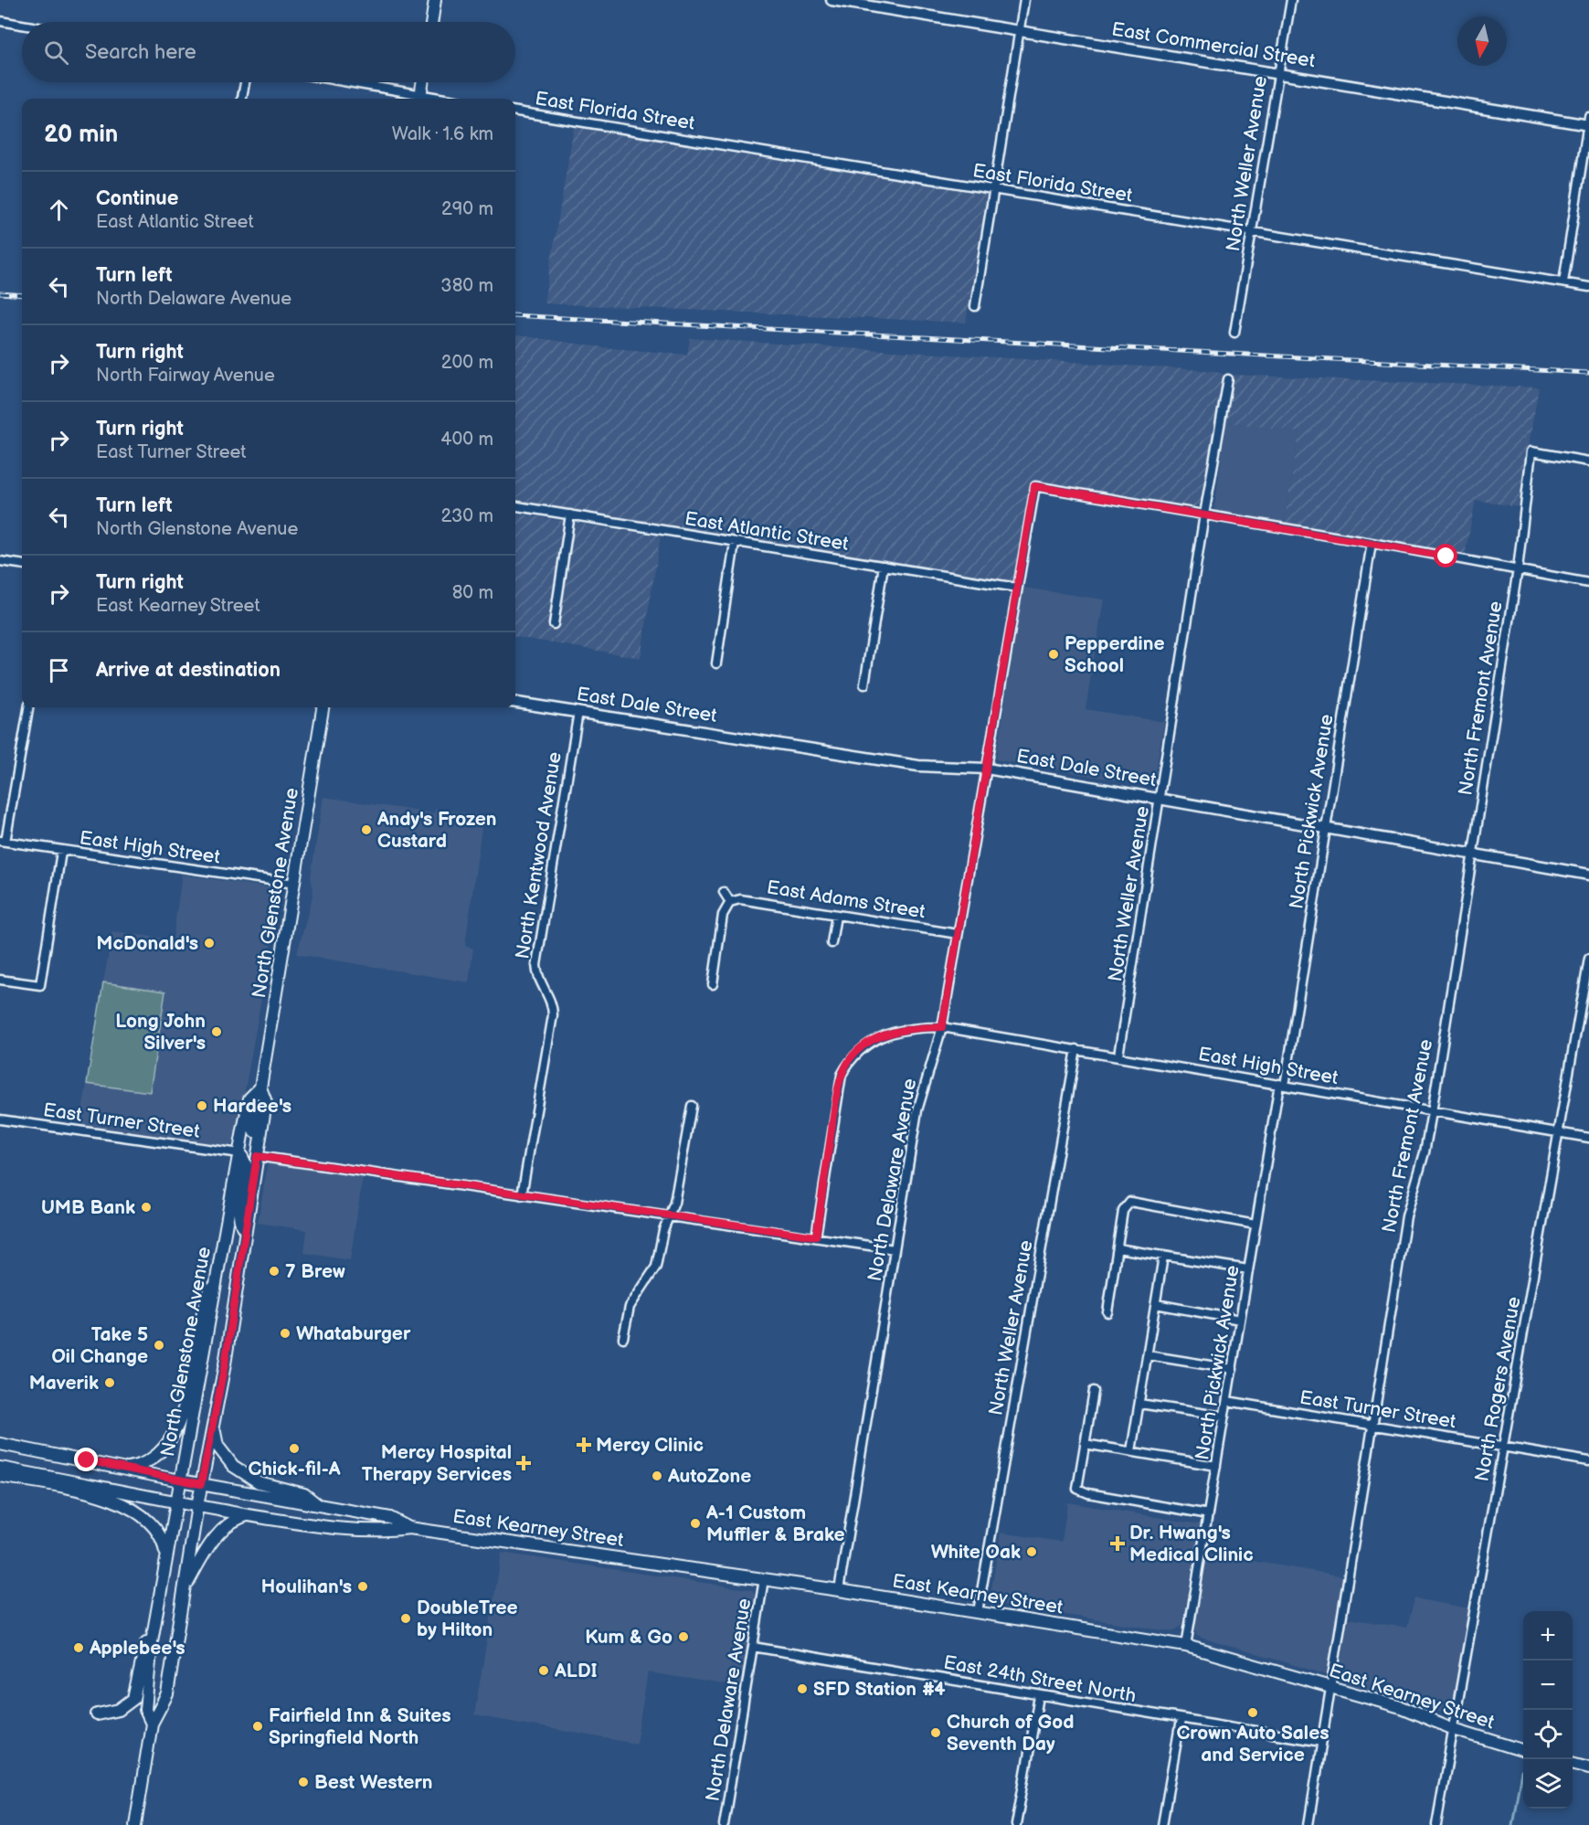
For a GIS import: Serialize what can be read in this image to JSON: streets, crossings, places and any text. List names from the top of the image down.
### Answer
{
  "streets": {
    "main road": ["North Glenstone Avenue", "East Kearney Street"],
    "street": [
      "East Commercial Street",
      "East Florida Street",
      "North Weller Avenue",
      "East Atlantic Street",
      "North Fremont Avenue",
      "East Dale Street",
      "North Pickwick Avenue",
      "East High Street",
      "North Kentwood Avenue",
      "East Adams Street",
      "East Turner Street",
      "North Delaware Avenue",
      "North Rogers Avenue",
      "East 24th Street North"
    ]
  },
  "crossings": [
    ["East Commercial Street", "North Weller Avenue"],
    ["East Florida Street", "North Weller Avenue"],
    ["North Weller Avenue", "East Dale Street"],
    ["North Weller Avenue", "East High Street"],
    ["North Weller Avenue", "North Delaware Avenue"],
    ["North Weller Avenue", "East Kearney Street"],
    ["East Atlantic Street", "North Delaware Avenue"],
    ["North Fremont Avenue", "East Dale Street"],
    ["North Fremont Avenue", "East High Street"],
    ["North Fremont Avenue", "East Turner Street"],
    ["North Fremont Avenue", "East Kearney Street"],
    ["North Fremont Avenue", "East 24th Street North"],
    ["East Dale Street", "North Pickwick Avenue"],
    ["East Dale Street", "North Kentwood Avenue"],
    ["East Dale Street", "North Delaware Avenue"],
    ["North Pickwick Avenue", "East High Street"],
    ["North Pickwick Avenue", "East Turner Street"],
    ["North Pickwick Avenue", "East Kearney Street"],
    ["East High Street", "North Glenstone Avenue"],
    ["East High Street", "North Delaware Avenue"],
    ["East High Street", "North Rogers Avenue"],
    ["North Glenstone Avenue", "East Turner Street"],
    ["North Glenstone Avenue", "East Kearney Street"],
    ["East Adams Street", "North Delaware Avenue"],
    ["East Turner Street", "North Rogers Avenue"],
    ["North Delaware Avenue", "East Kearney Street"],
    ["North Delaware Avenue", "East 24th Street North"],
    ["North Rogers Avenue", "East Kearney Street"]
  ],
  "places": {
    "other": [
      "Pepperdine School",
      "Andy's Frozen Custard",
      "McDonald's",
      "Long John Silver's",
      "Hardee's",
      "UMB Bank",
      "7 Brew",
      "Whataburger",
      "Take 5 Oil Change",
      "Maverik",
      "Chick-fil-A",
      "AutoZone",
      "A-1 Custom Muffler & Brake",
      "White Oak",
      "Houlihan's",
      "DoubleTree by Hilton",
      "Kum & Go",
      "Applebee's",
      "ALDI",
      "SFD Station #4",
      "Crown Auto Sales and Service",
      "Fairfield Inn & Suites Springfield North",
      "Church of God Seventh Day",
      "Best Western"
    ],
    "health": ["Mercy Clinic", "Mercy Hospital Therapy Services", "Dr. Hwang's Medical Clinic"]
  },
  "north": "bottom",
  "page": {
    "search": "Search here",
    "heading": ["20 min", "Walk · 1.6 km"],
    "list": [
      ["Continue", "East Atlantic Street", "290 m"],
      ["Turn left", "North Delaware Avenue", "380 m"],
      ["Turn right", "North Fairway Avenue", "200 m"],
      ["Turn right", "East Turner Street", "400 m"],
      ["Turn left", "North Glenstone Avenue", "230 m"],
      ["Turn right", "East Kearney Street", "80 m"],
      "Arrive at destination"
    ],
    "map_buttons": ["+", "−"]
  }
}
